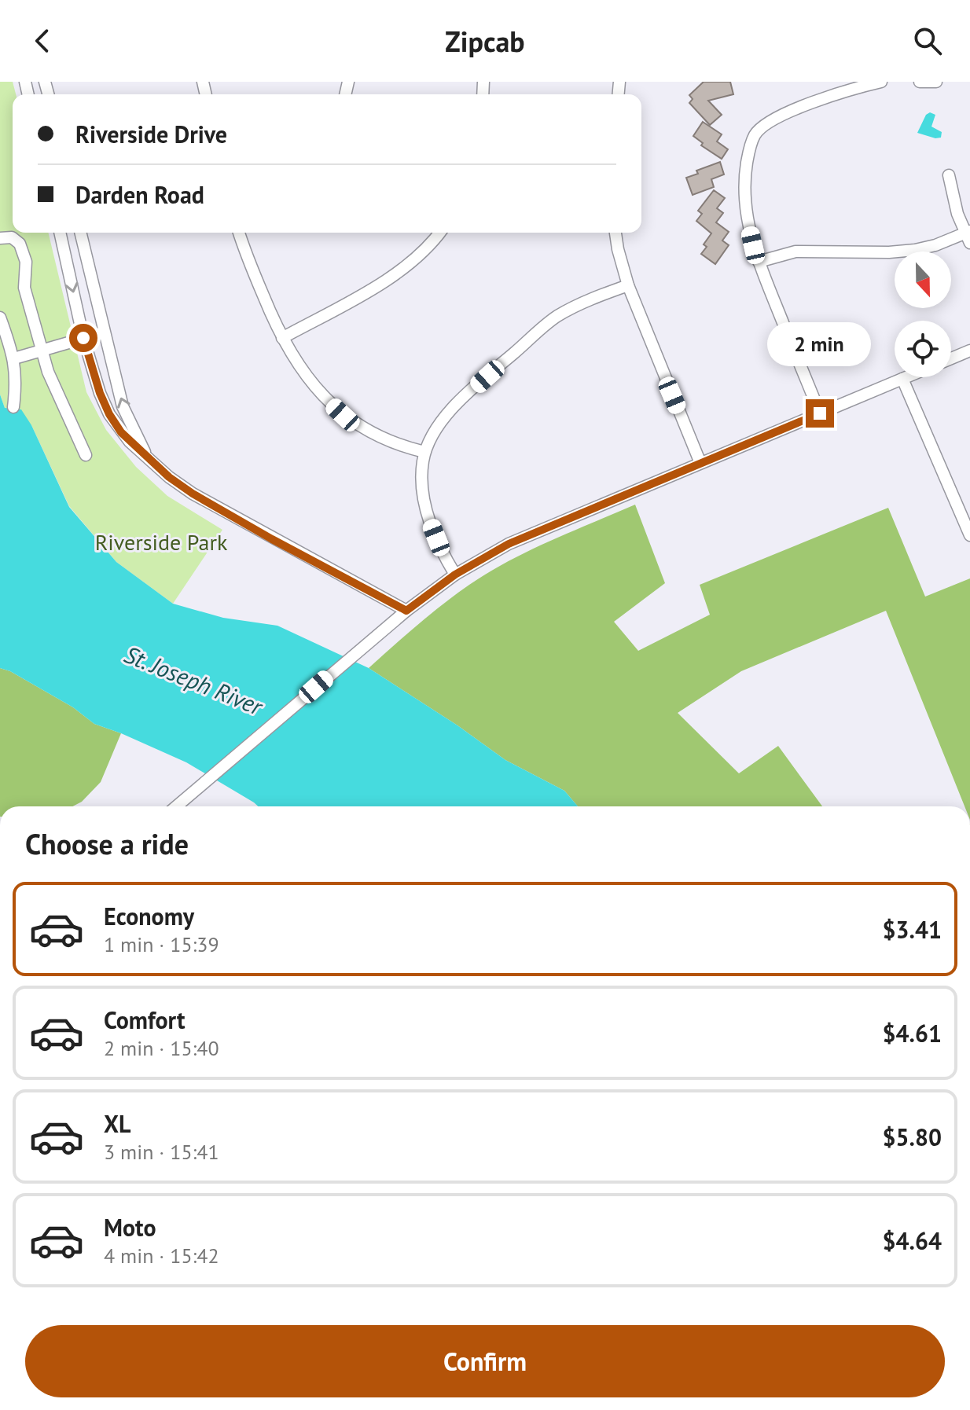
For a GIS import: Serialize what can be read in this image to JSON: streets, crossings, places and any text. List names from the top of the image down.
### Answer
{
  "water": ["St. Joseph River"],
  "parks": ["Riverside Park"],
  "north": "bottom",
  "page": {
    "header": "Zipcab",
    "banner": ["Riverside Drive", "Darden Road"],
    "bubble": "2 min",
    "heading": "Choose a ride",
    "list": [
      {
        "name": "Economy",
        "note": "1 min · 15:39",
        "value": "$3.41"
      },
      {
        "name": "Comfort",
        "note": "2 min · 15:40",
        "value": "$4.61"
      },
      {
        "name": "XL",
        "note": "3 min · 15:41",
        "value": "$5.80"
      },
      {
        "name": "Moto",
        "note": "4 min · 15:42",
        "value": "$4.64"
      }
    ],
    "buttons": "Confirm"
  }
}
